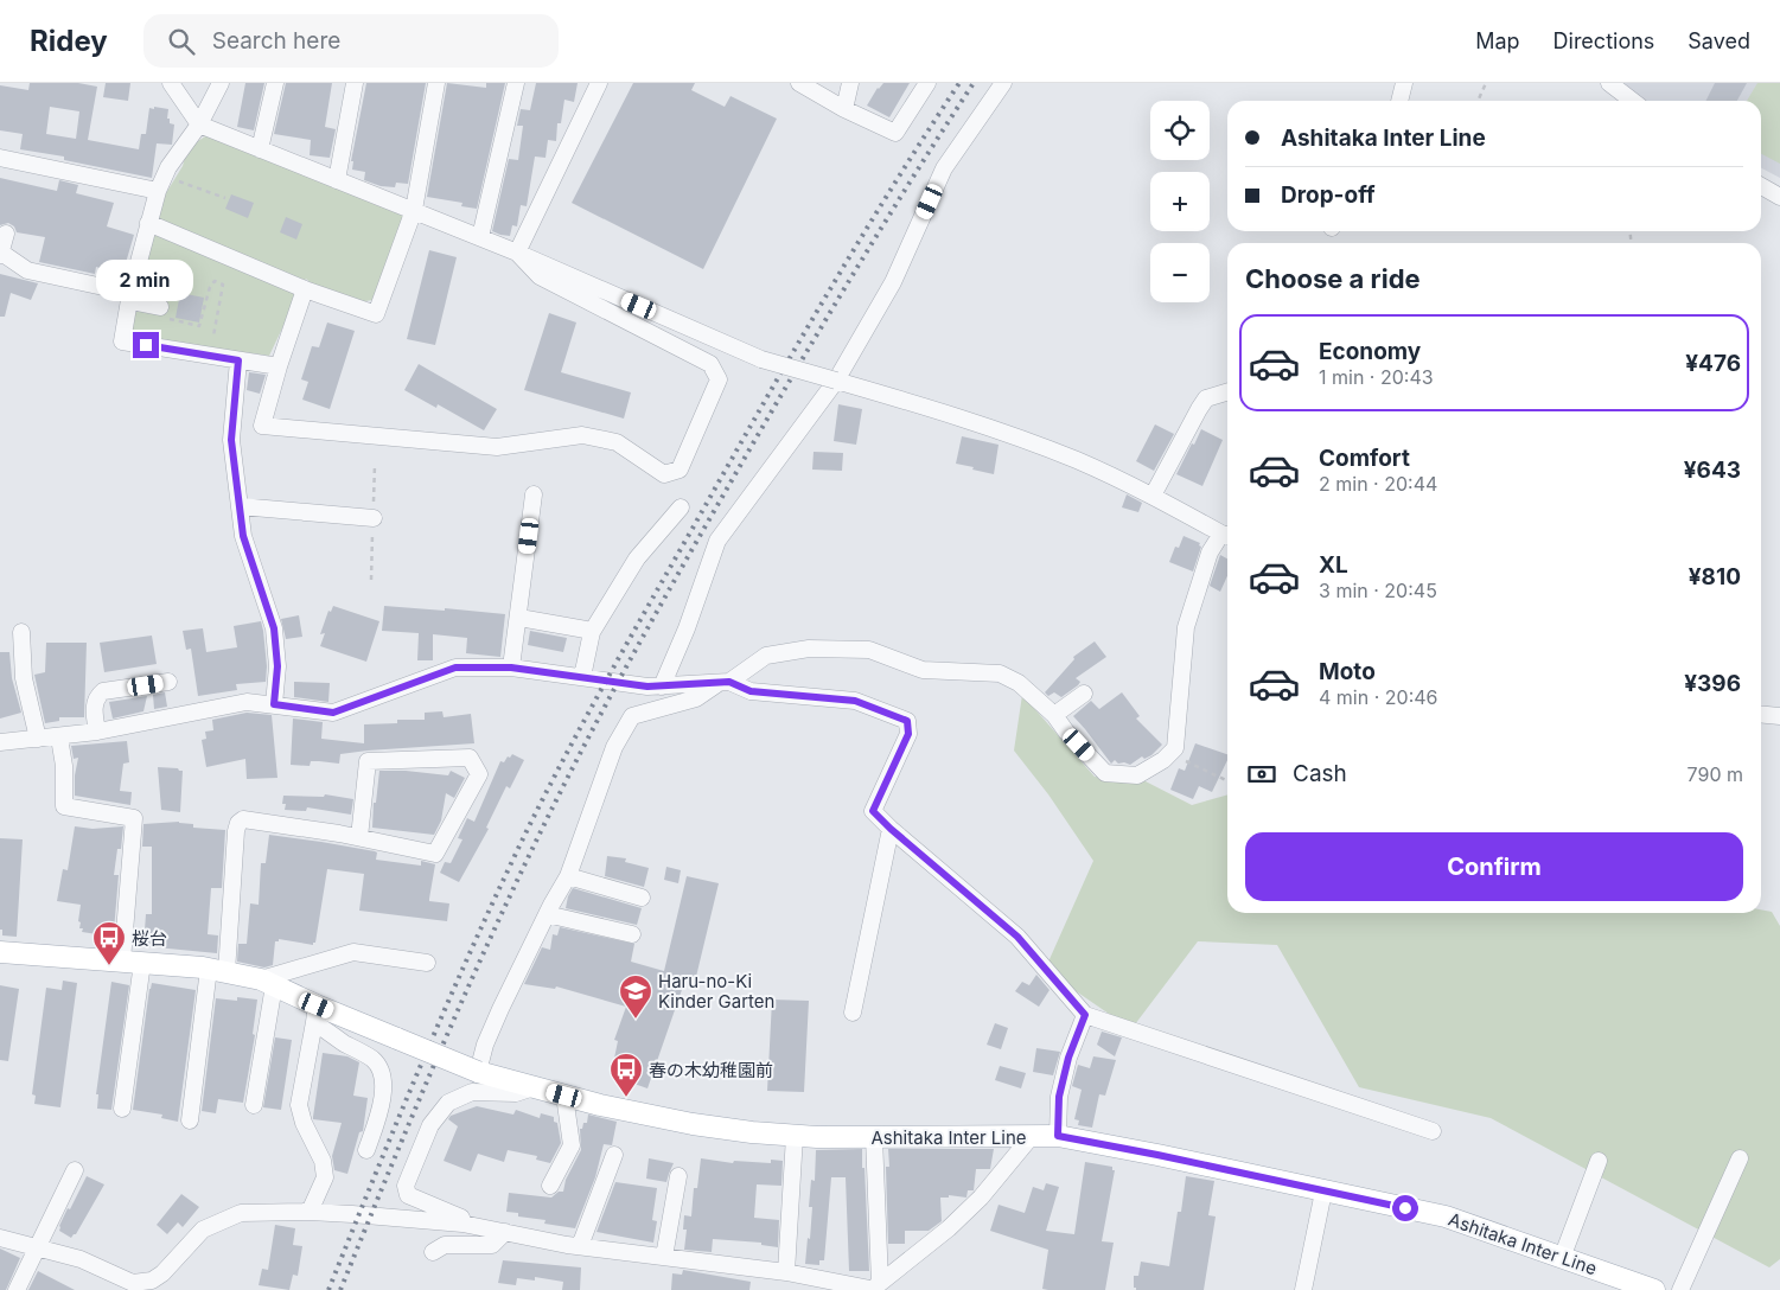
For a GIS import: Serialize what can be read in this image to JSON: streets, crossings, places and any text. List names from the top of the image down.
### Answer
{
  "streets": {
    "main road": ["Ashitaka Inter Line"]
  },
  "places": {
    "bus stop": ["桜台", "春の木幼稚園前"],
    "school or university": ["Haru-no-Ki Kinder Garten"]
  },
  "page": {
    "header": "Ridey",
    "search": "Search here",
    "nav": ["Map", "Directions", "Saved"],
    "map_buttons": ["+", "−"],
    "banner": ["Ashitaka Inter Line", "Drop-off"],
    "heading": "Choose a ride",
    "bubble": "2 min",
    "list": [
      {
        "name": "Economy",
        "note": "1 min · 20:43",
        "value": "¥476"
      },
      {
        "name": "Comfort",
        "note": "2 min · 20:44",
        "value": "¥643"
      },
      {
        "name": "XL",
        "note": "3 min · 20:45",
        "value": "¥810"
      },
      {
        "name": "Moto",
        "note": "4 min · 20:46",
        "value": "¥396"
      }
    ],
    "pay": ["Cash", "790 m"],
    "buttons": "Confirm"
  }
}
